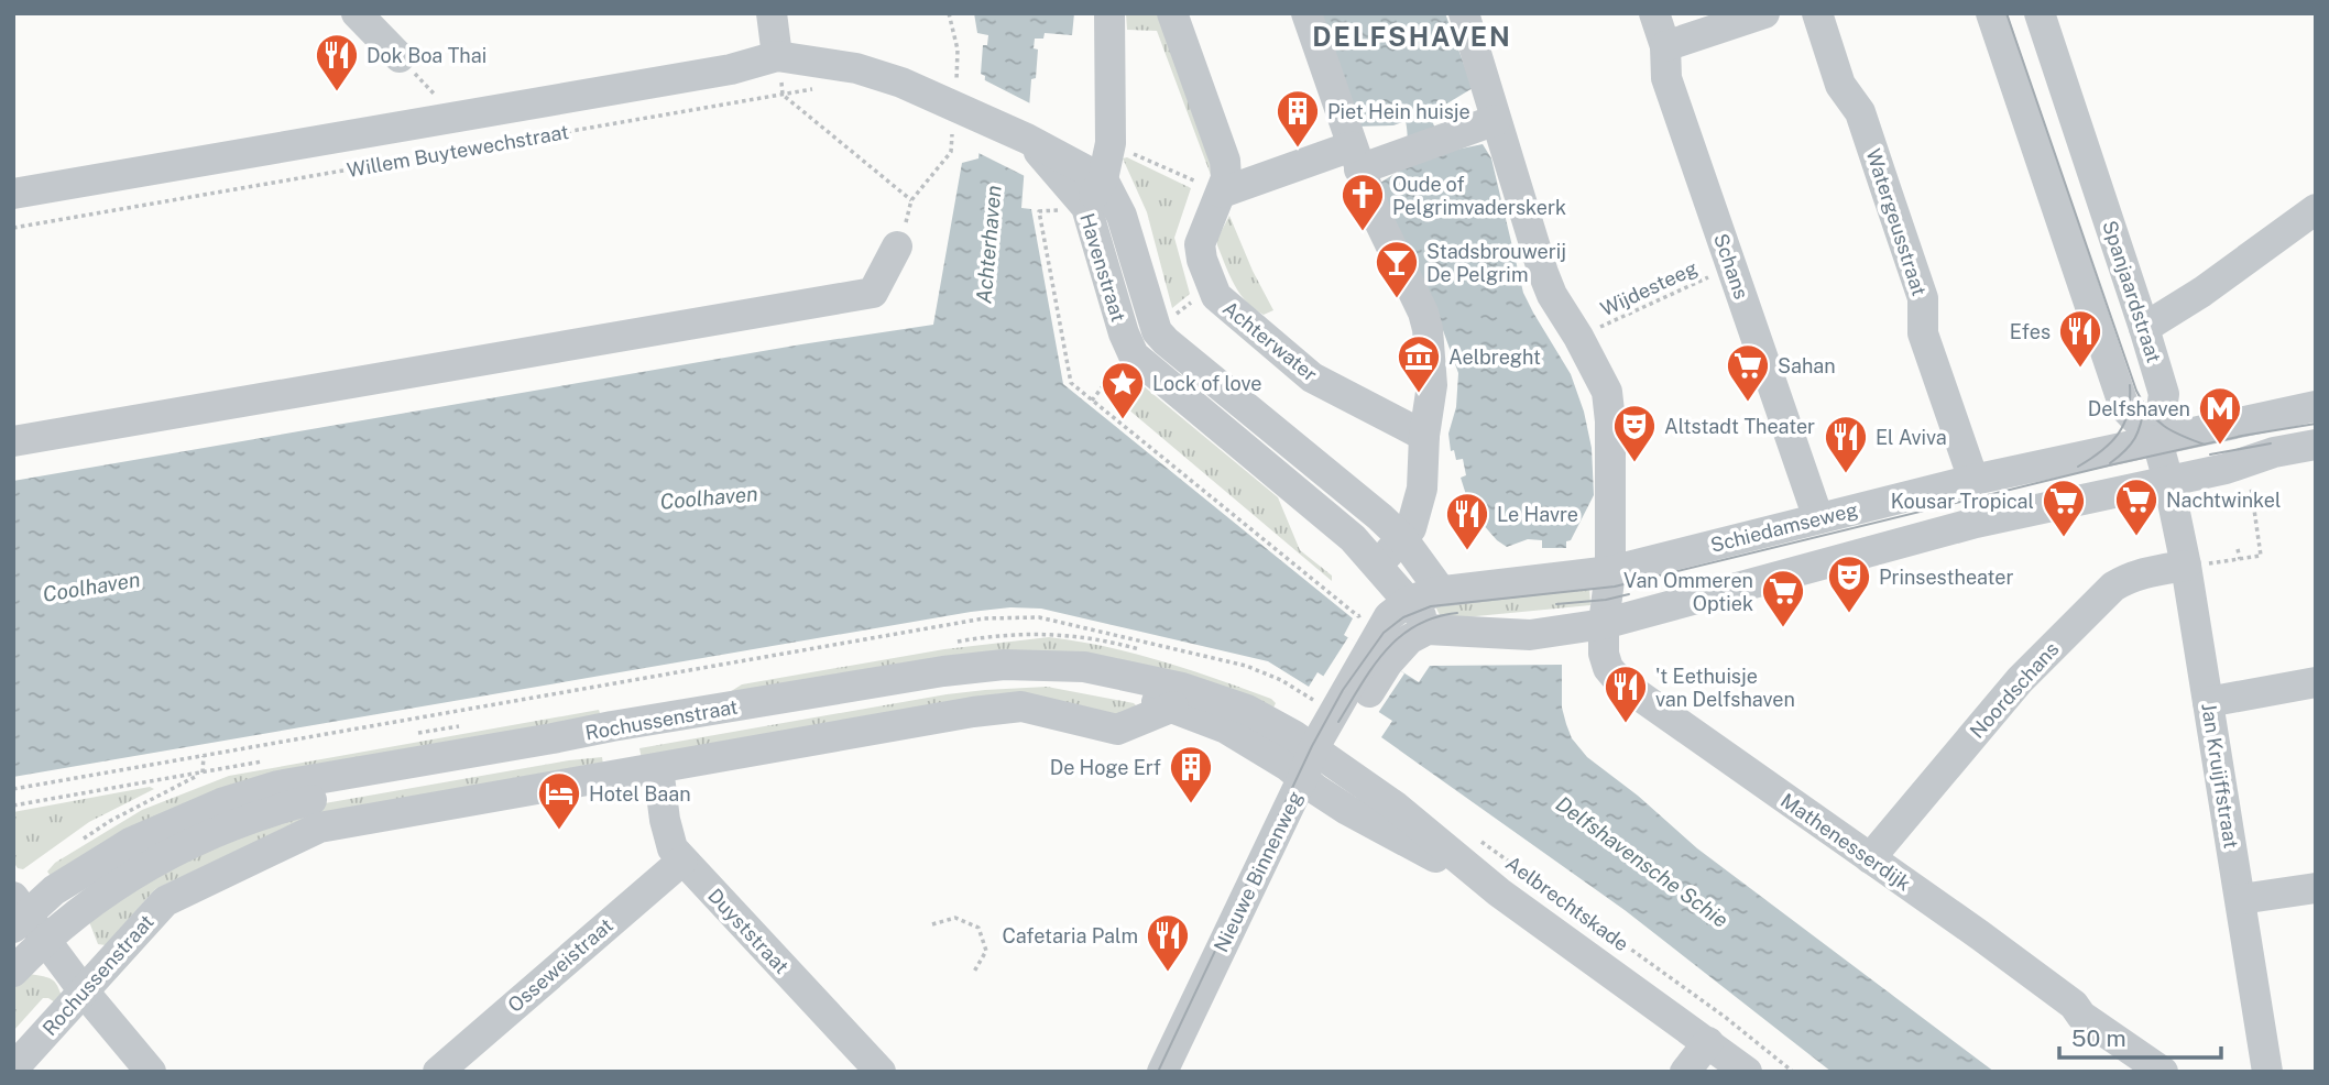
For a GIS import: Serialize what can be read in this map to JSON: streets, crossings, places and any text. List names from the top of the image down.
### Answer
{
  "streets": {
    "street": [
      "Willem Buytewechstraat",
      "Watergeusstraat",
      "Schans",
      "Havenstraat",
      "Spanjaardstraat",
      "Achterwater",
      "Schiedamseweg",
      "Noordschans",
      "Rochussenstraat",
      "Jan Kruijffstraat",
      "Mathenesserdijk",
      "Nieuwe Binnenweg",
      "Aelbrechtskade",
      "Duyststraat",
      "Osseweistraat"
    ],
    "path": ["Wijdesteeg"]
  },
  "crossings": [
    ["Watergeusstraat", "Schiedamseweg"],
    ["Schans", "Wijdesteeg"],
    ["Schans", "Schiedamseweg"],
    ["Havenstraat", "Schiedamseweg"],
    ["Wijdesteeg", "Mathenesserdijk"],
    ["Spanjaardstraat", "Schiedamseweg"],
    ["Schiedamseweg", "Rochussenstraat"],
    ["Schiedamseweg", "Mathenesserdijk"],
    ["Schiedamseweg", "Nieuwe Binnenweg"],
    ["Schiedamseweg", "Aelbrechtskade"],
    ["Noordschans", "Jan Kruijffstraat"],
    ["Noordschans", "Mathenesserdijk"],
    ["Rochussenstraat", "Nieuwe Binnenweg"],
    ["Rochussenstraat", "Aelbrechtskade"],
    ["Rochussenstraat", "Duyststraat"],
    ["Nieuwe Binnenweg", "Aelbrechtskade"],
    ["Duyststraat", "Osseweistraat"]
  ],
  "districts": ["DELFSHAVEN"],
  "water": ["Achterhaven", "Coolhaven", "Delfshavensche Schie"],
  "places": {
    "restaurant": [
      "Dok Boa Thai",
      "Efes",
      "El Aviva",
      "Le Havre",
      "'t Eethuisje van Delfshaven",
      "Cafetaria Palm"
    ],
    "building": ["Piet Hein huisje", "De Hoge Erf"],
    "church": ["Oude of Pelgrimvaderskerk"],
    "bar": ["Stadsbrouwerij De Pelgrim"],
    "museum": ["Aelbreght"],
    "supermarket": [
      "Sahan",
      "Nachtwinkel",
      "Kousar Tropical",
      "Van Ommeren Optiek"
    ],
    "place": ["Lock of love"],
    "metro station": ["Delfshaven"],
    "theatre": ["Altstadt Theater", "Prinsestheater"],
    "hotel": ["Hotel Baan"]
  },
  "scale_bar": "50 m"
}
